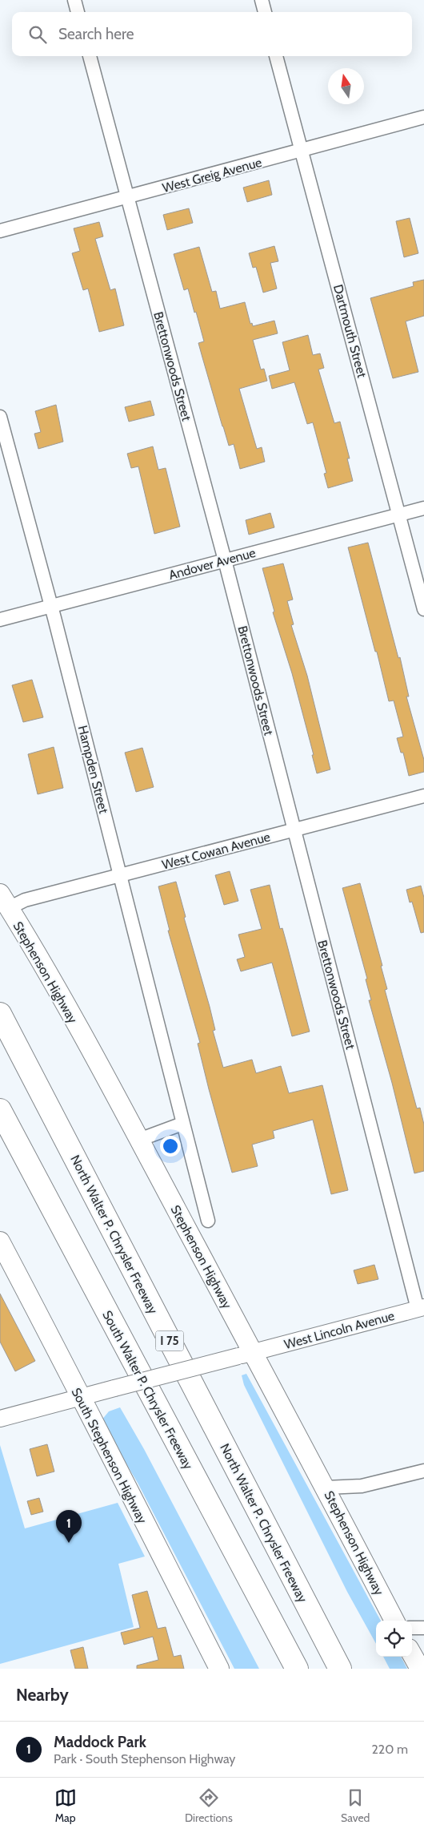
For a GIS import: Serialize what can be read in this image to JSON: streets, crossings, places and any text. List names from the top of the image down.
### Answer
{
  "streets": {
    "highway": ["North Walter P. Chrysler Freeway", "I 75", "South Walter P. Chrysler Freeway"],
    "main road": ["Stephenson Highway", "South Stephenson Highway"],
    "street": [
      "West Greig Avenue",
      "Dartmouth Street",
      "Brettonwoods Street",
      "Andover Avenue",
      "Hampden Street",
      "West Cowan Avenue",
      "West Lincoln Avenue"
    ]
  },
  "crossings": [
    ["West Greig Avenue", "Dartmouth Street"],
    ["West Greig Avenue", "Brettonwoods Street"],
    ["Dartmouth Street", "Andover Avenue"],
    ["Brettonwoods Street", "Andover Avenue"],
    ["Brettonwoods Street", "West Cowan Avenue"],
    ["Brettonwoods Street", "West Lincoln Avenue"],
    ["Andover Avenue", "Hampden Street"],
    ["Hampden Street", "West Cowan Avenue"],
    ["West Cowan Avenue", "Stephenson Highway"],
    ["Stephenson Highway", "West Lincoln Avenue"],
    ["West Lincoln Avenue", "South Stephenson Highway"]
  ],
  "north": "top",
  "page": {
    "search": "Search here",
    "pins": "1",
    "heading": "Nearby",
    "list": [
      {
        "mark": "1",
        "name": "Maddock Park",
        "note": "Park · South Stephenson Highway",
        "value": "220 m"
      }
    ],
    "nav": ["Map", "Directions", "Saved"]
  }
}
